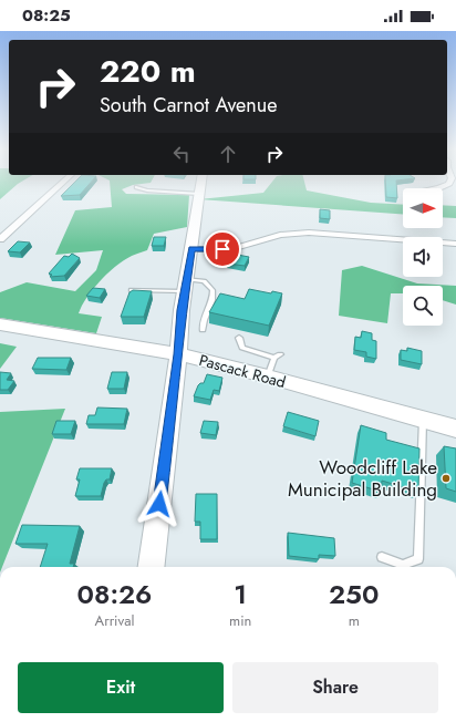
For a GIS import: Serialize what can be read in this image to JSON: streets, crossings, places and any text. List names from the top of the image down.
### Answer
{
  "streets": {
    "main road": ["Pascack Road"]
  },
  "places": ["Woodcliff Lake Municipal Building"],
  "north": "right",
  "page": {
    "status": "08:25",
    "turn": ["220 m", "South Carnot Avenue"],
    "eta": [
      "08:26",
      "Arrival",
      "1",
      "min",
      "250",
      "m"
    ],
    "buttons": ["Exit", "Share"]
  }
}
